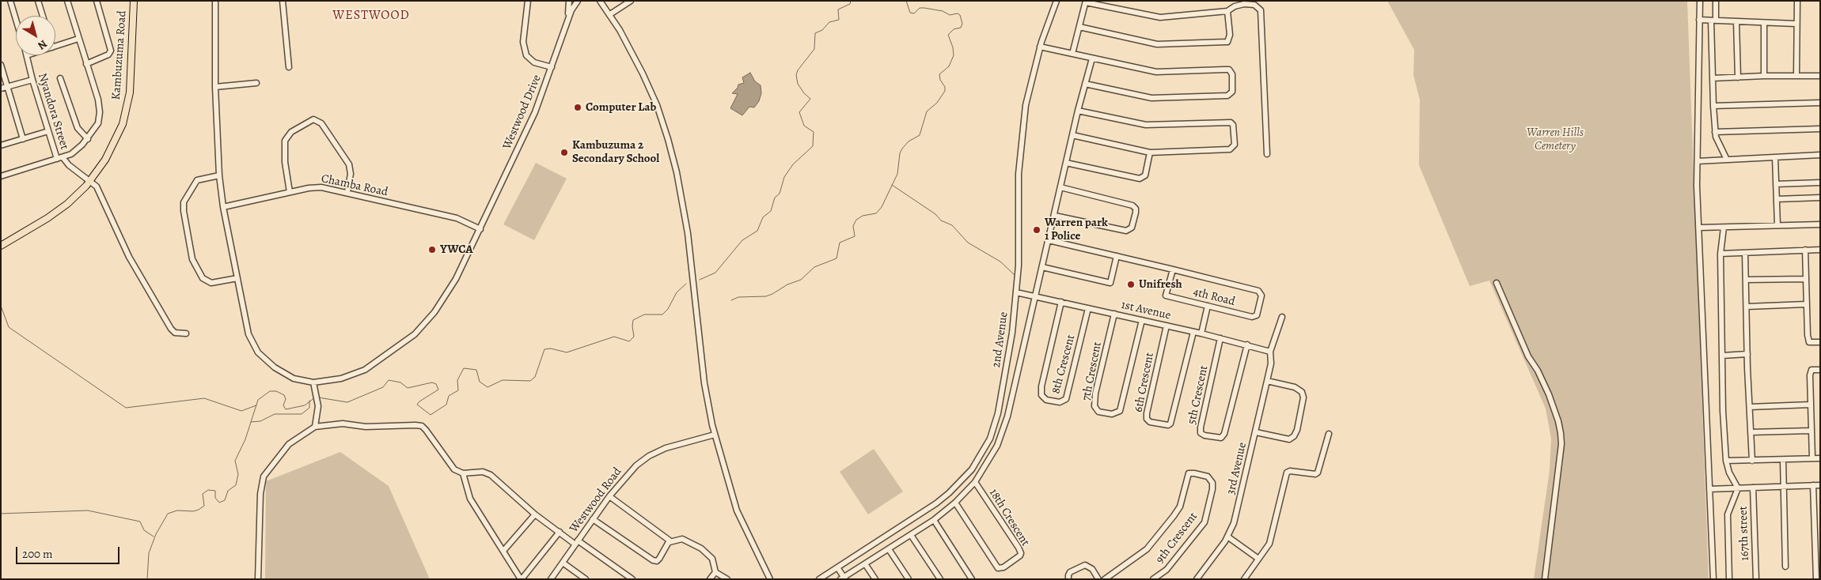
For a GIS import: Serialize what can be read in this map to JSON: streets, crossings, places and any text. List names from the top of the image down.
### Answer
{
  "streets": {
    "main road": ["Kambuzuma Road"],
    "street": [
      "Nyandora Street",
      "Westwood Drive",
      "Chamba Road",
      "4th Road",
      "1st Avenue",
      "2nd Avenue",
      "8th Crescent",
      "7th Crescent",
      "6th Crescent",
      "5th Crescent",
      "3rd Avenue",
      "Westwood Road",
      "18th Crescent",
      "167th street",
      "9th Crescent"
    ]
  },
  "crossings": [
    ["Westwood Drive", "Chamba Road"],
    ["1st Avenue", "2nd Avenue"],
    ["1st Avenue", "8th Crescent"],
    ["1st Avenue", "7th Crescent"],
    ["1st Avenue", "6th Crescent"],
    ["1st Avenue", "5th Crescent"],
    ["1st Avenue", "3rd Avenue"]
  ],
  "districts": ["WESTWOOD"],
  "parks": ["Warren Hills Cemetery"],
  "places": [
    "Computer Lab",
    "Kambuzuma 2 Secondary School",
    "Warren park 1 Police",
    "YWCA",
    "Unifresh"
  ],
  "scale_bar": "200 m",
  "north": "bottom right"
}
